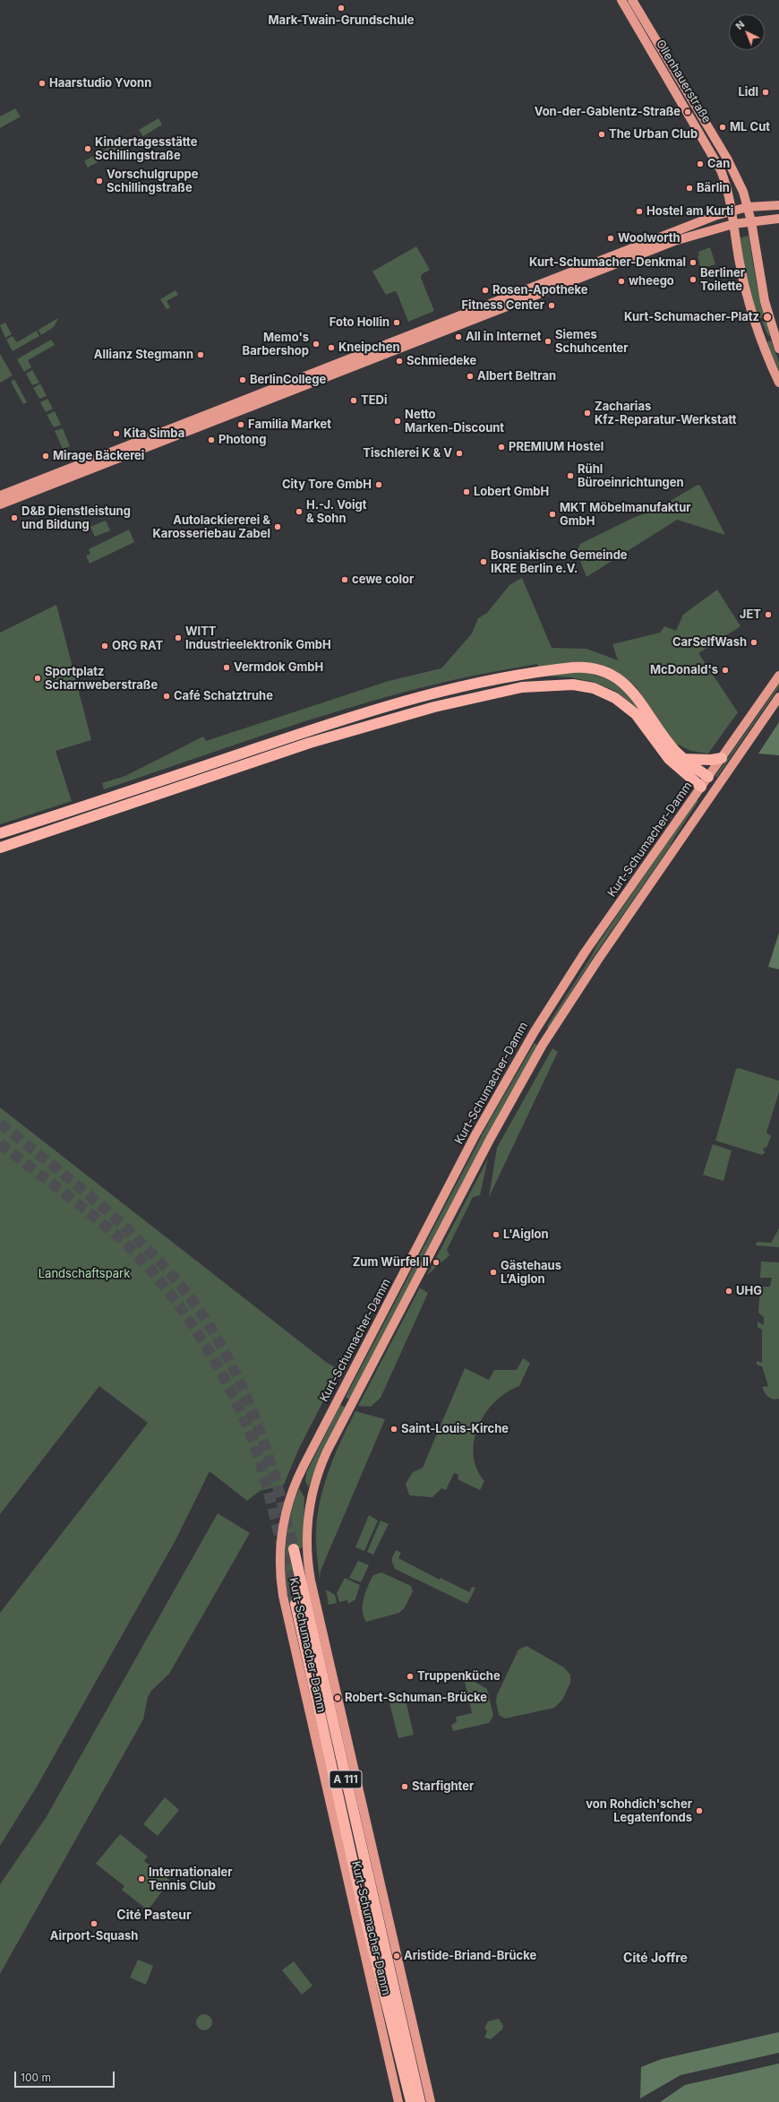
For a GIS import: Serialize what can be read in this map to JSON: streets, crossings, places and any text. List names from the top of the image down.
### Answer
{
  "streets": {
    "highway": ["A 111"],
    "main road": ["Ollenhauerstraße", "Kurt-Schumacher-Damm"]
  },
  "districts": ["Cité Pasteur", "Cité Joffre"],
  "parks": ["Landschaftspark"],
  "places": [
    "Mark-Twain-Grundschule",
    "Haarstudio Yvonn",
    "Lidl",
    "Von-der-Gablentz-Straße",
    "ML Cut",
    "The Urban Club",
    "Kindertagesstätte Schillingstraße",
    "Can",
    "Vorschulgruppe Schillingstraße",
    "Bärlin",
    "Hostel am Kurti",
    "Woolworth",
    "Kurt-Schumacher-Denkmal",
    "Berliner Toilette",
    "wheego",
    "Rosen-Apotheke",
    "Fitness Center",
    "Kurt-Schumacher-Platz",
    "Foto Hollin",
    "All in Internet",
    "Siemes Schuhcenter",
    "Memo's Barbershop",
    "Kneipchen",
    "Allianz Stegmann",
    "Schmiedeke",
    "Albert Beltran",
    "BerlinCollege",
    "TEDi",
    "Zacharias Kfz-Reparatur-Werkstatt",
    "Netto Marken-Discount",
    "Familia Market",
    "Kita Simba",
    "Photong",
    "PREMIUM Hostel",
    "Tischlerei K & V",
    "Mirage Bäckerei",
    "Rühl Büroeinrichtungen",
    "City Tore GmbH",
    "Lobert GmbH",
    "H.-J. Voigt & Sohn",
    "MKT Möbelmanufaktur GmbH",
    "D&B Dienstleistung und Bildung",
    "Autolackiererei & Karosseriebau Zabel",
    "Bosniakische Gemeinde IKRE Berlin e.V.",
    "cewe color",
    "JET",
    "WITT Industrieelektronik GmbH",
    "CarSelfWash",
    "ORG RAT",
    "Vermdok GmbH",
    "McDonald's",
    "Sportplatz Scharnweberstraße",
    "Café Schatztruhe",
    "L'Aiglon",
    "Zum Würfel II",
    "Gästehaus L’Aiglon",
    "UHG",
    "Saint-Louis-Kirche",
    "Truppenküche",
    "Robert-Schuman-Brücke",
    "Starfighter",
    "von Rohdich'scher Legatenfonds",
    "Internationaler Tennis Club",
    "Airport-Squash",
    "Aristide-Briand-Brücke"
  ],
  "scale_bar": "100 m",
  "north": "top left"
}
